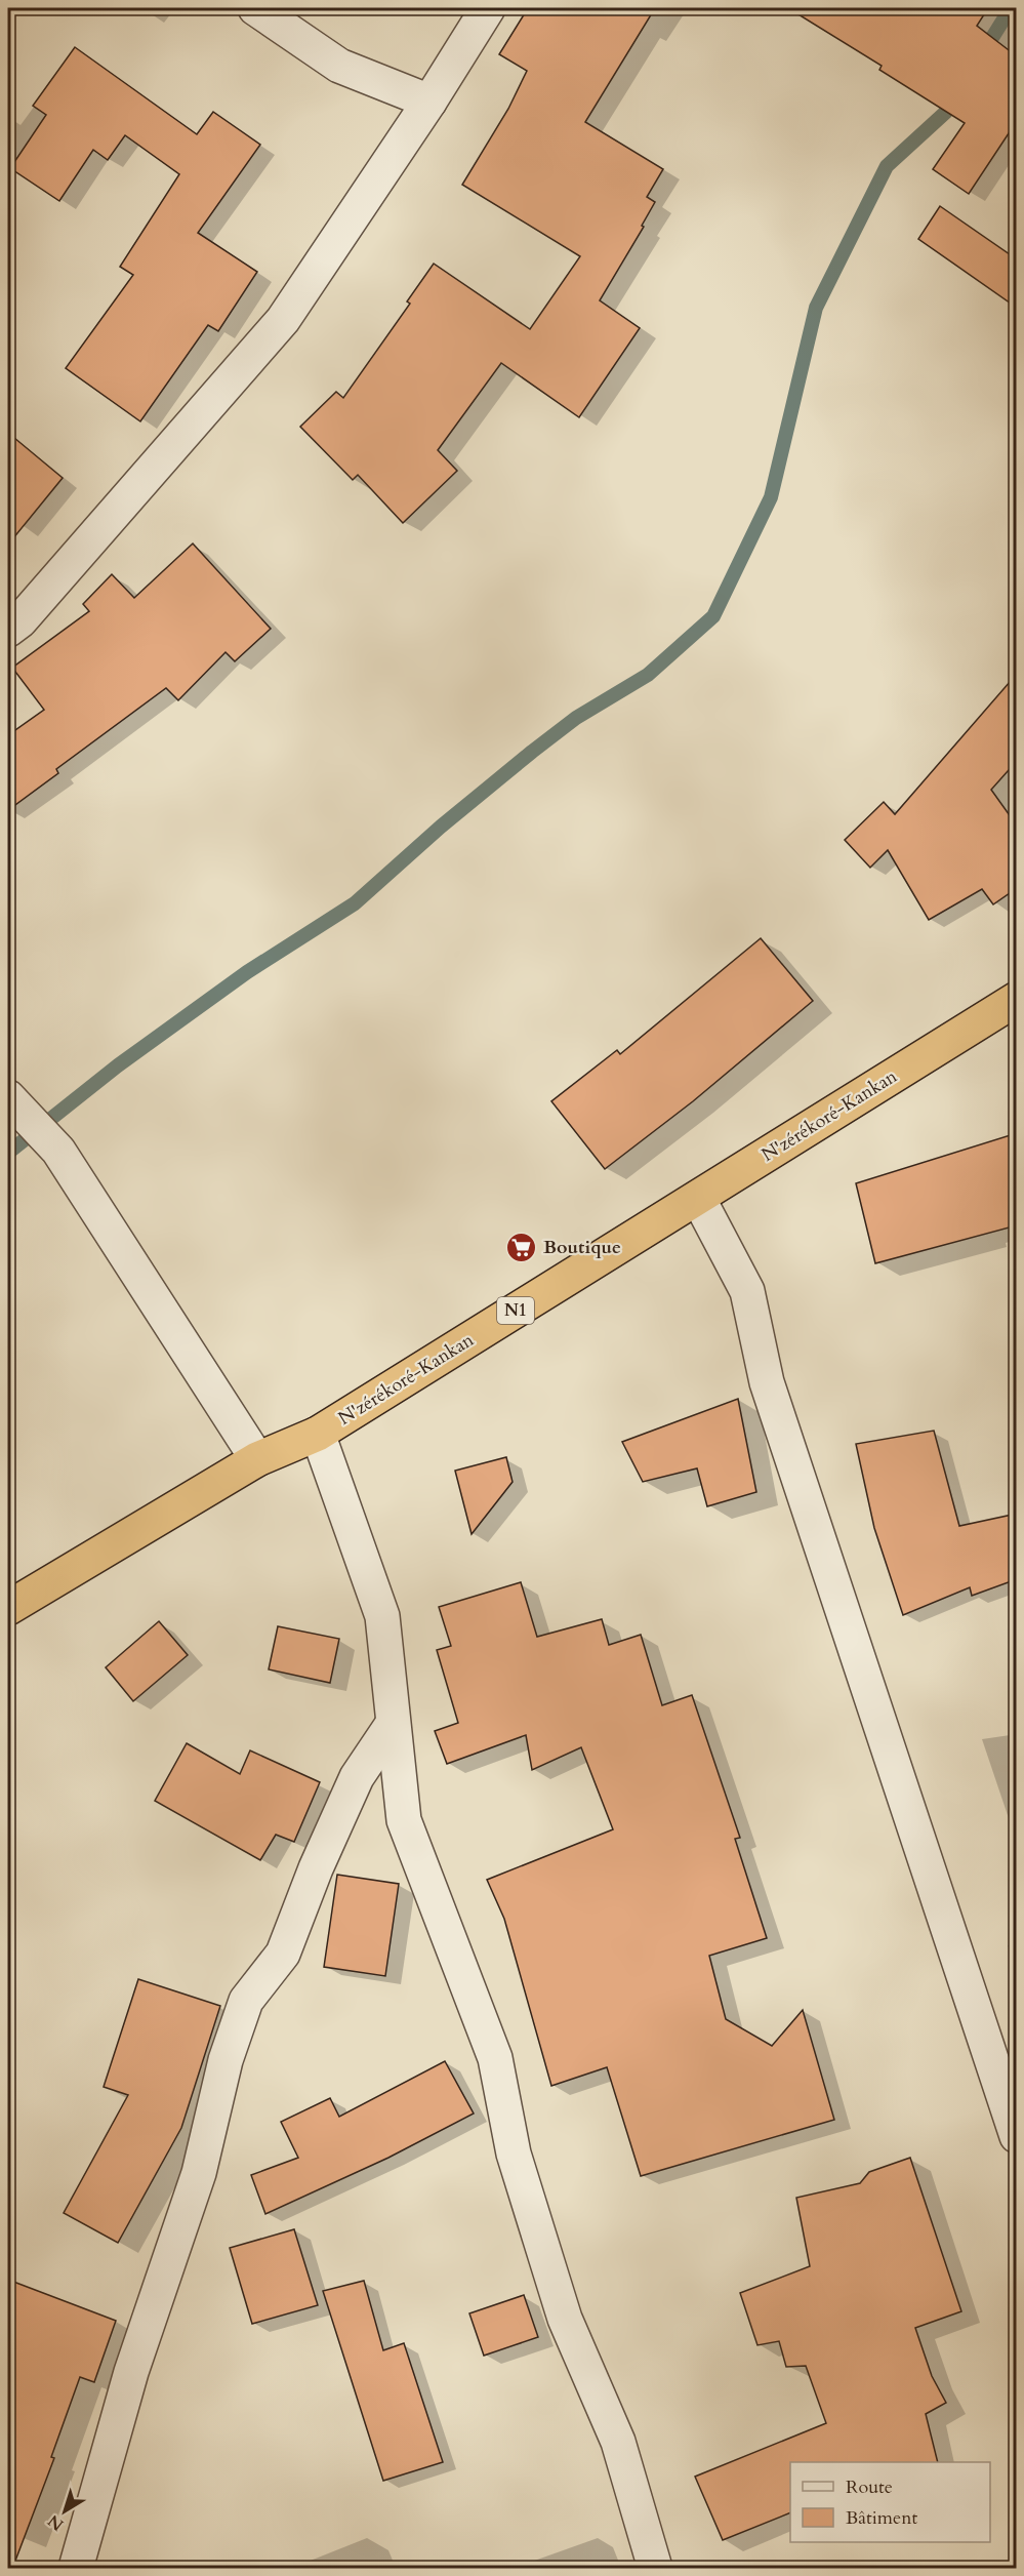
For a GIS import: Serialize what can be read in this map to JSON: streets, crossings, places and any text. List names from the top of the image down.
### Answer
{
  "streets": {
    "highway": ["N'zérékoré-Kankan", "N1"]
  },
  "places": {
    "supermarket": ["Boutique"]
  },
  "legend": ["Route", "Bâtiment"],
  "north": "bottom left"
}
